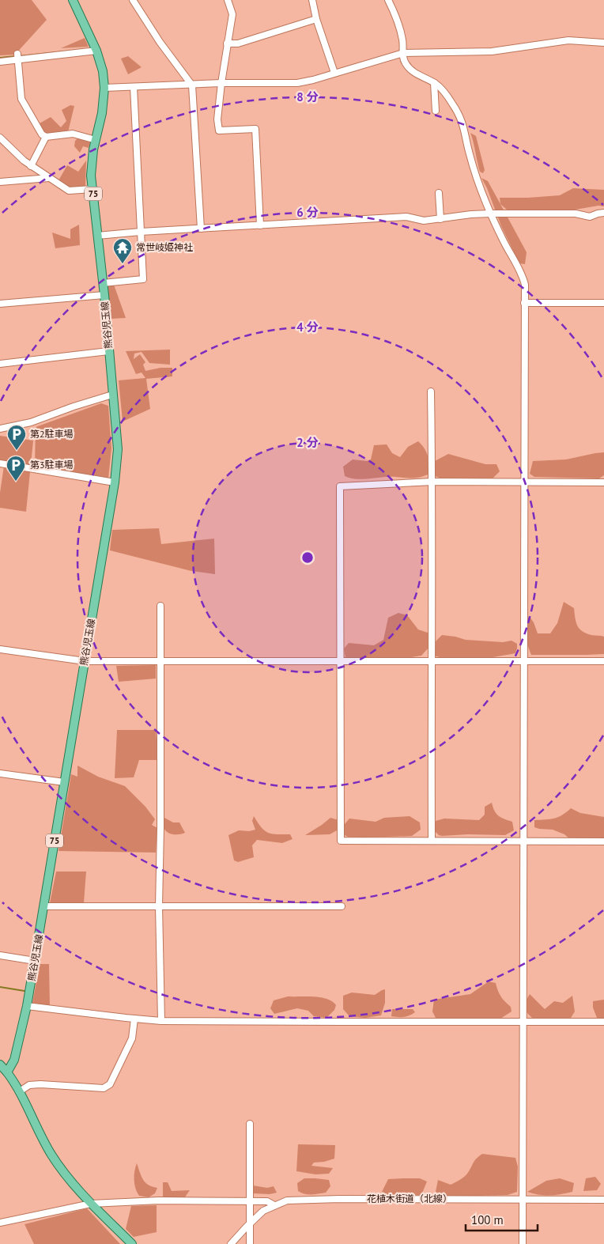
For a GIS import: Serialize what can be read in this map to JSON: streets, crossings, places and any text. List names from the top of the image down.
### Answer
{
  "streets": {
    "main road": ["75", "熊谷児玉線"],
    "street": ["花植木街道（北線）"]
  },
  "places": {
    "temple": ["常世岐姫神社"],
    "parking": ["第2駐車場", "第3駐車場"]
  },
  "scale_bar": "100 m",
  "rings": [
    "8 分",
    "6 分",
    "4 分",
    "2 分"
  ]
}
